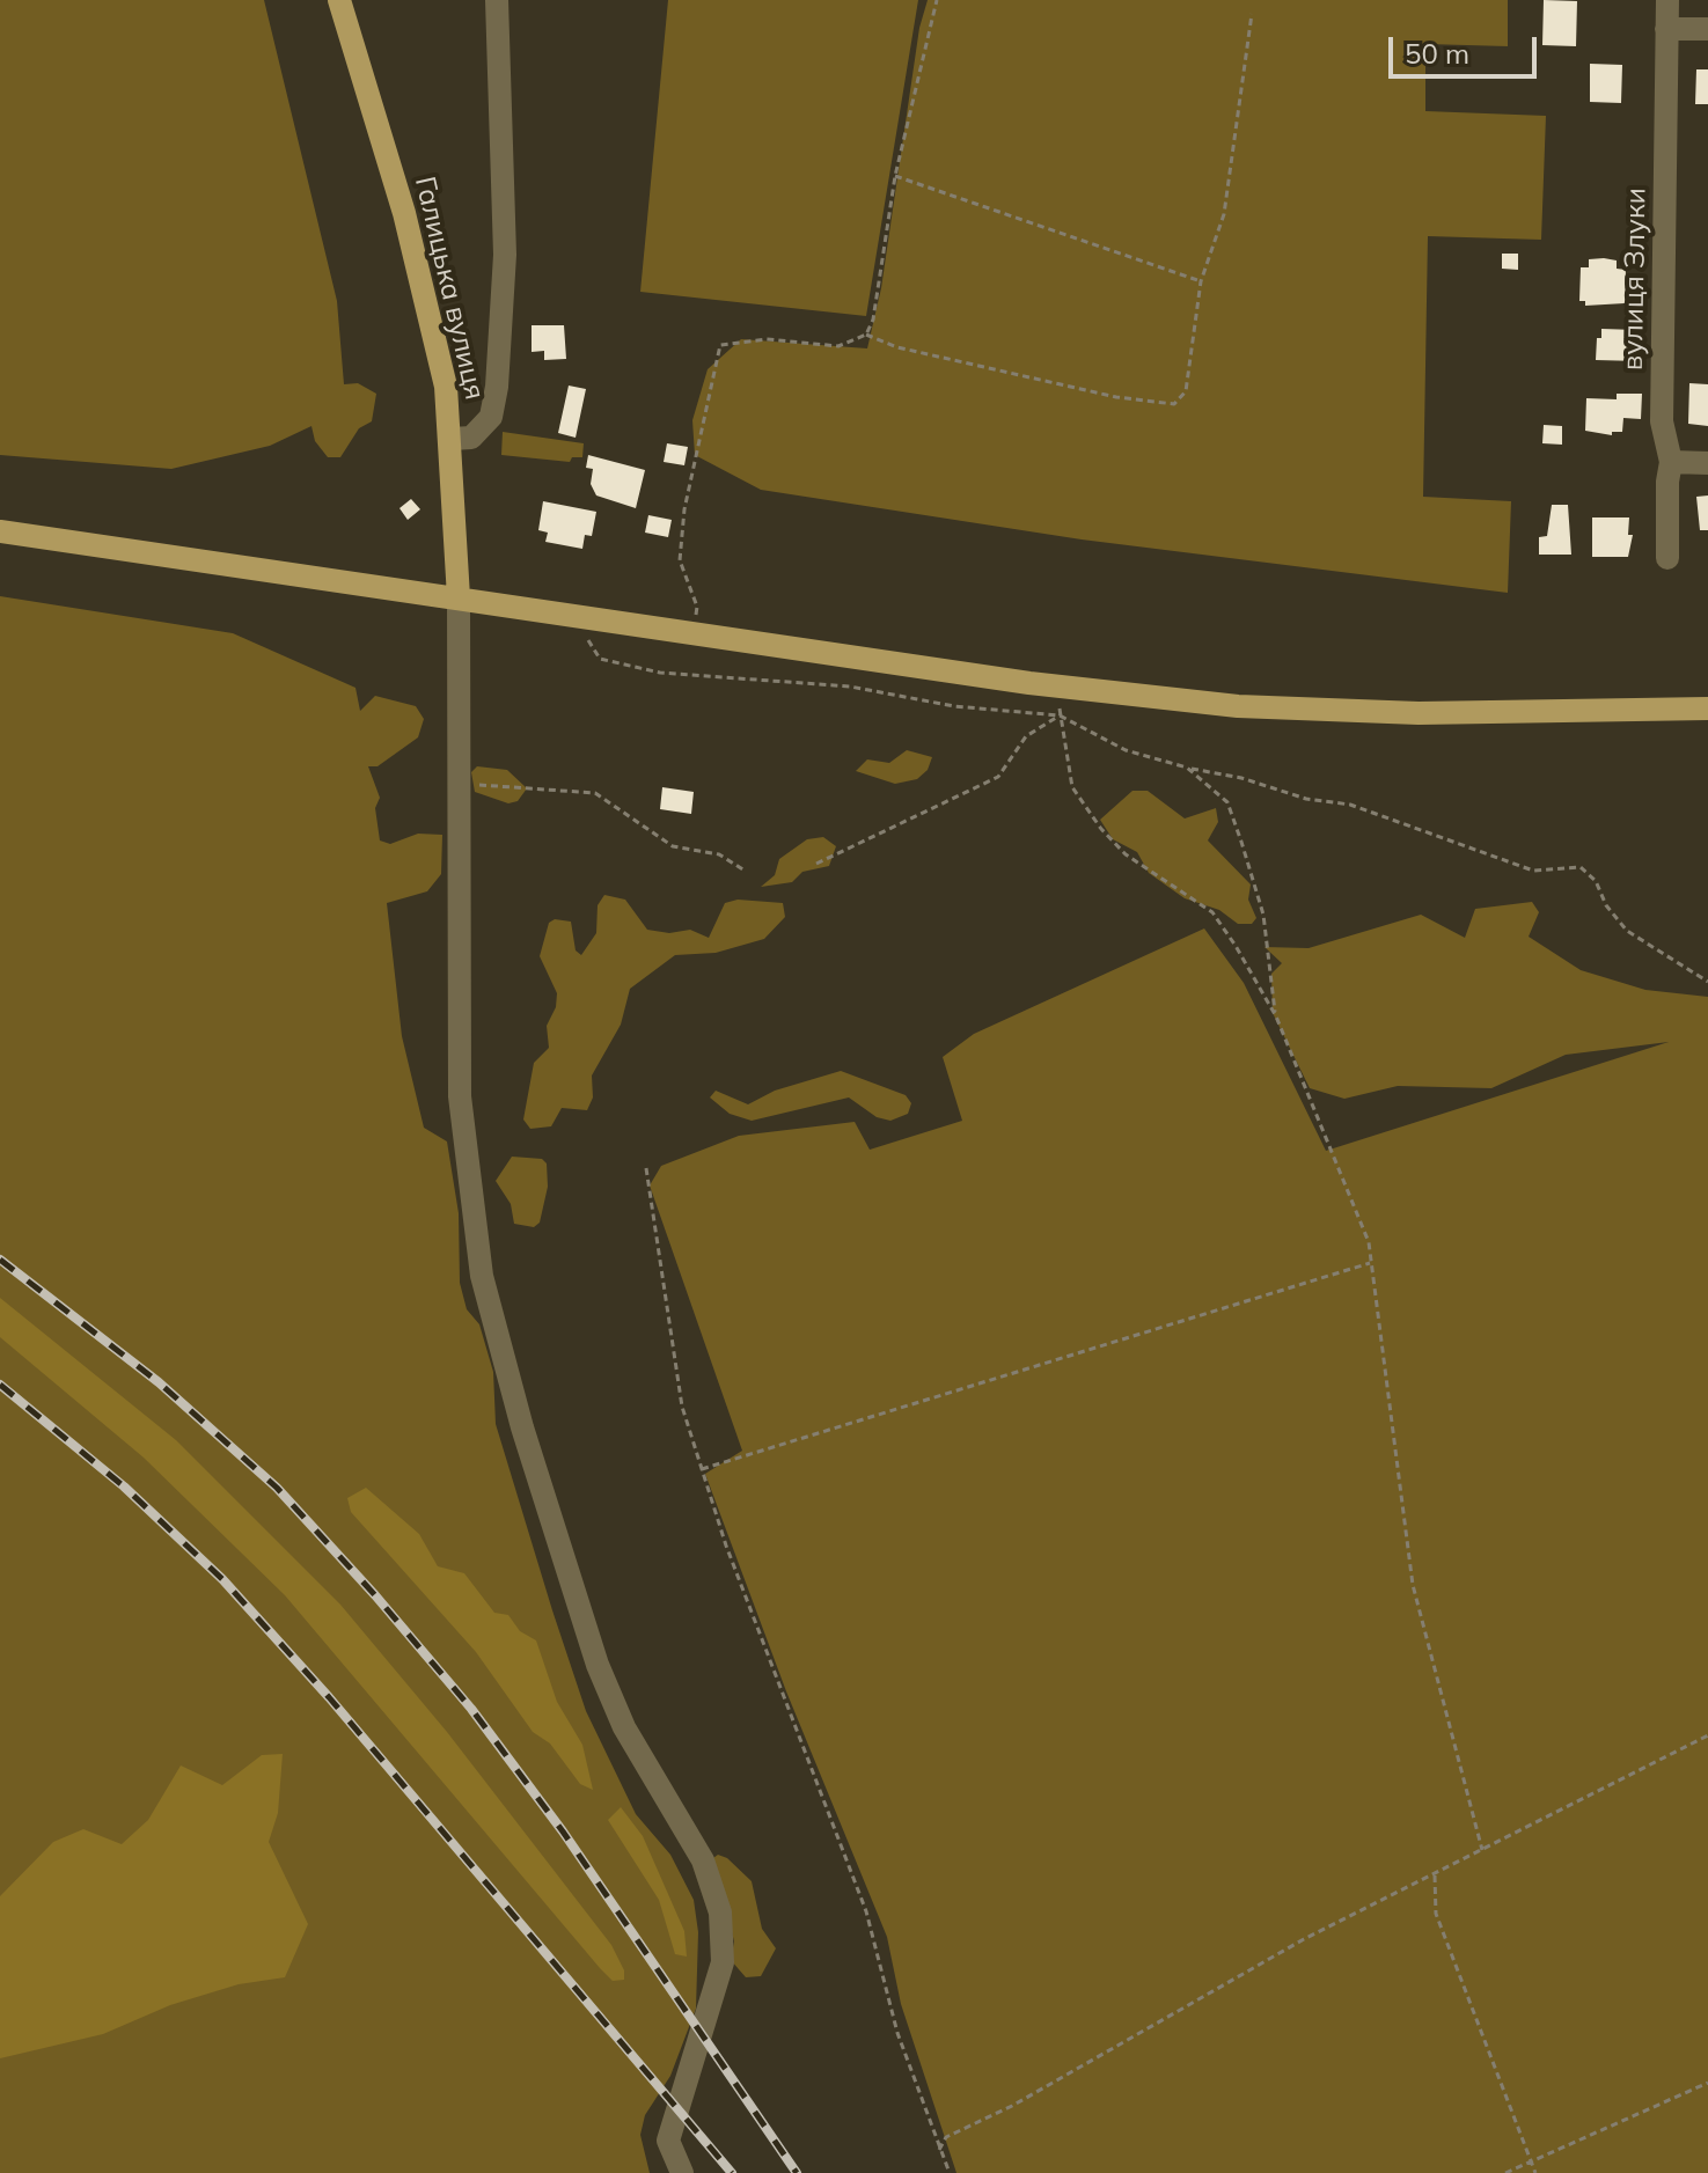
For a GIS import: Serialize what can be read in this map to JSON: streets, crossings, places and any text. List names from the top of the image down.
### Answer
{
  "streets": {
    "main road": ["Галицька вулиця"],
    "street": ["вулиця Злуки"]
  },
  "scale_bar": "50 m"
}
